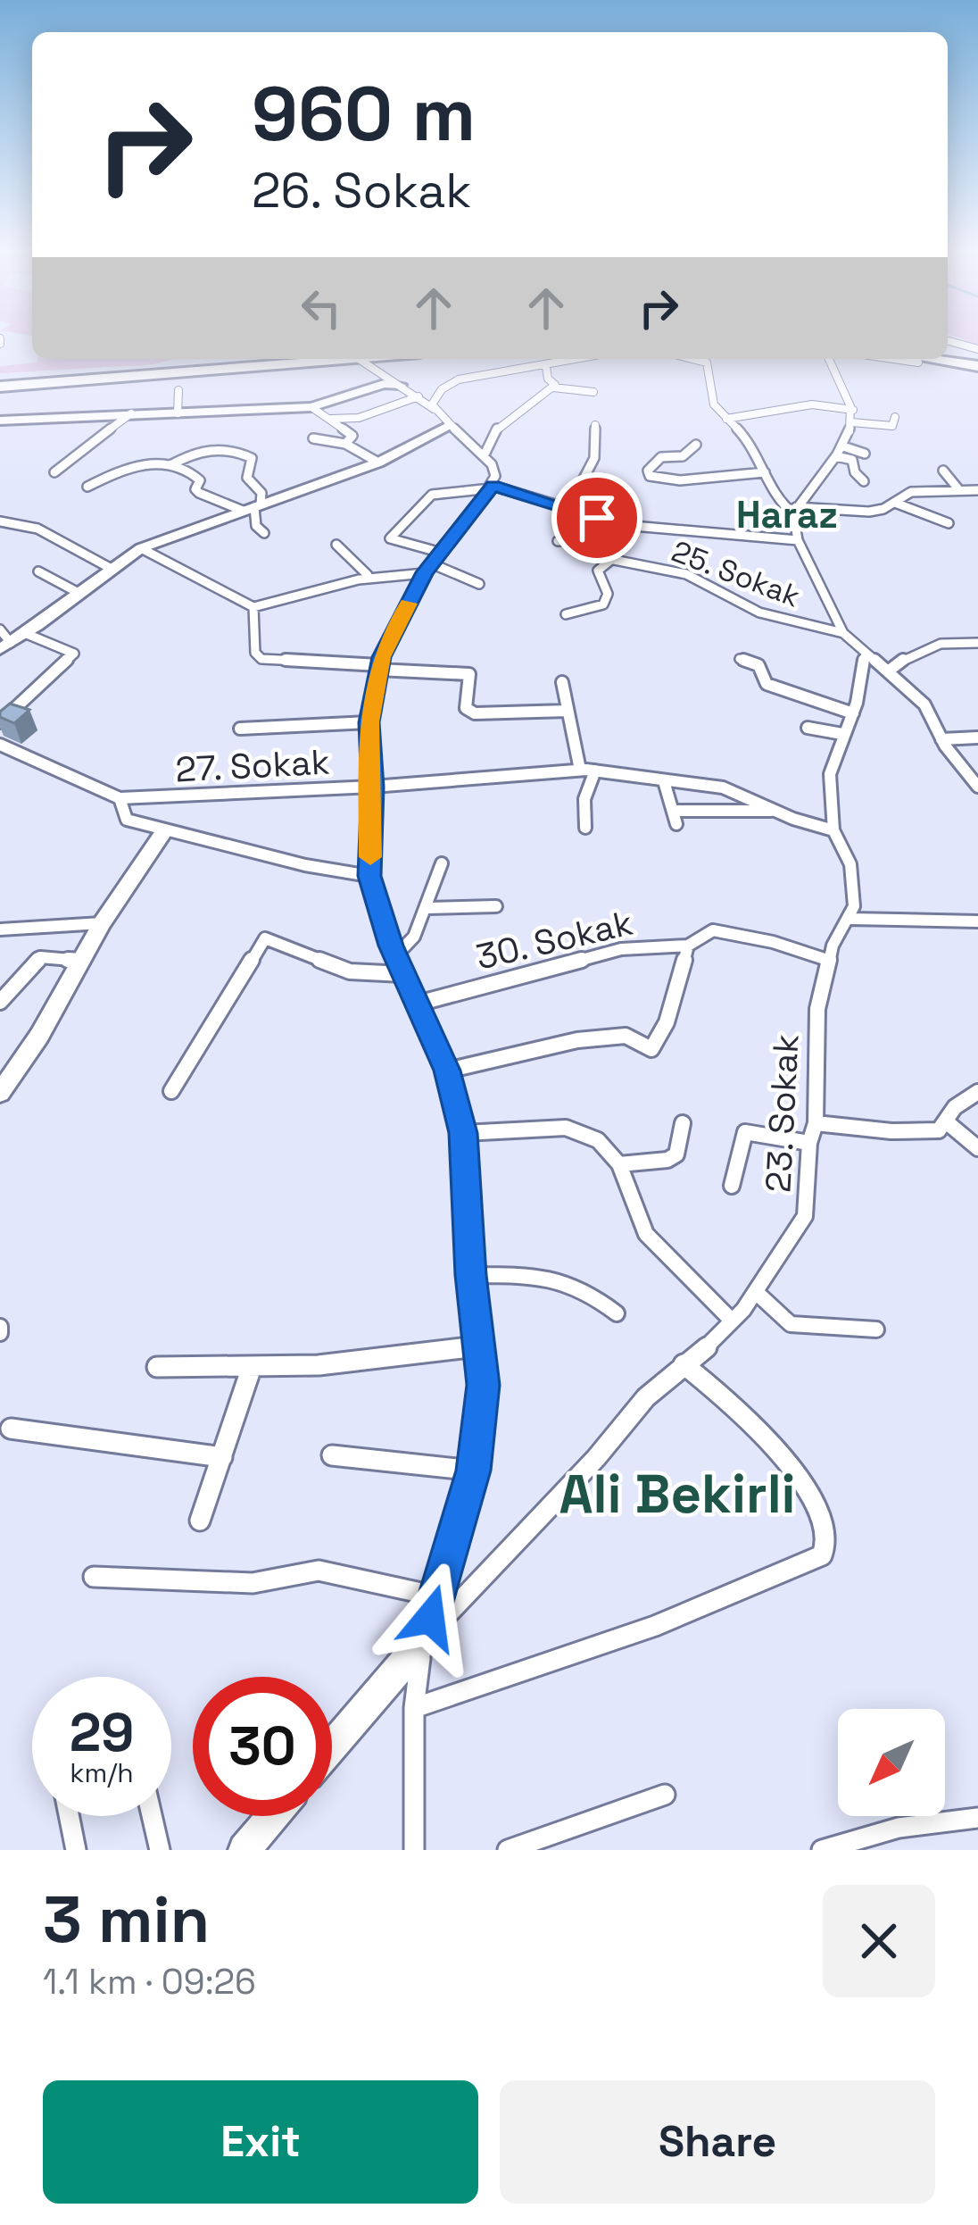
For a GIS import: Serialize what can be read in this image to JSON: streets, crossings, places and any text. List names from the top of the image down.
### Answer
{
  "streets": {
    "street": [
      "25. Sokak",
      "27. Sokak",
      "30. Sokak",
      "23. Sokak"
    ]
  },
  "crossings": [
    ["27. Sokak", "23. Sokak"],
    ["30. Sokak", "23. Sokak"]
  ],
  "districts": ["Haraz", "Ali Bekirli"],
  "north": "bottom left",
  "page": {
    "turn": ["960 m", "26. Sokak"],
    "speed": "29 km/h",
    "limit": "30",
    "heading": ["3 min", "1.1 km · 09:26"],
    "buttons": ["Exit", "Share"]
  }
}
